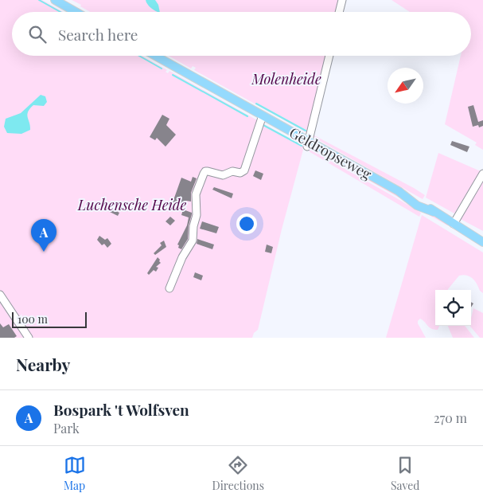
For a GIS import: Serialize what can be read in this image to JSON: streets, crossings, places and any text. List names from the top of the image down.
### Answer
{
  "streets": {
    "main road": ["Geldropseweg"]
  },
  "parks": ["Molenheide", "Luchensche Heide"],
  "scale_bar": "100 m",
  "north": "bottom left",
  "page": {
    "search": "Search here",
    "pins": "A",
    "scale": "100 m",
    "heading": "Nearby",
    "list": [
      {
        "mark": "A",
        "name": "Bospark 't Wolfsven",
        "note": "Park",
        "value": "270 m"
      }
    ],
    "nav": ["Map", "Directions", "Saved"]
  }
}
